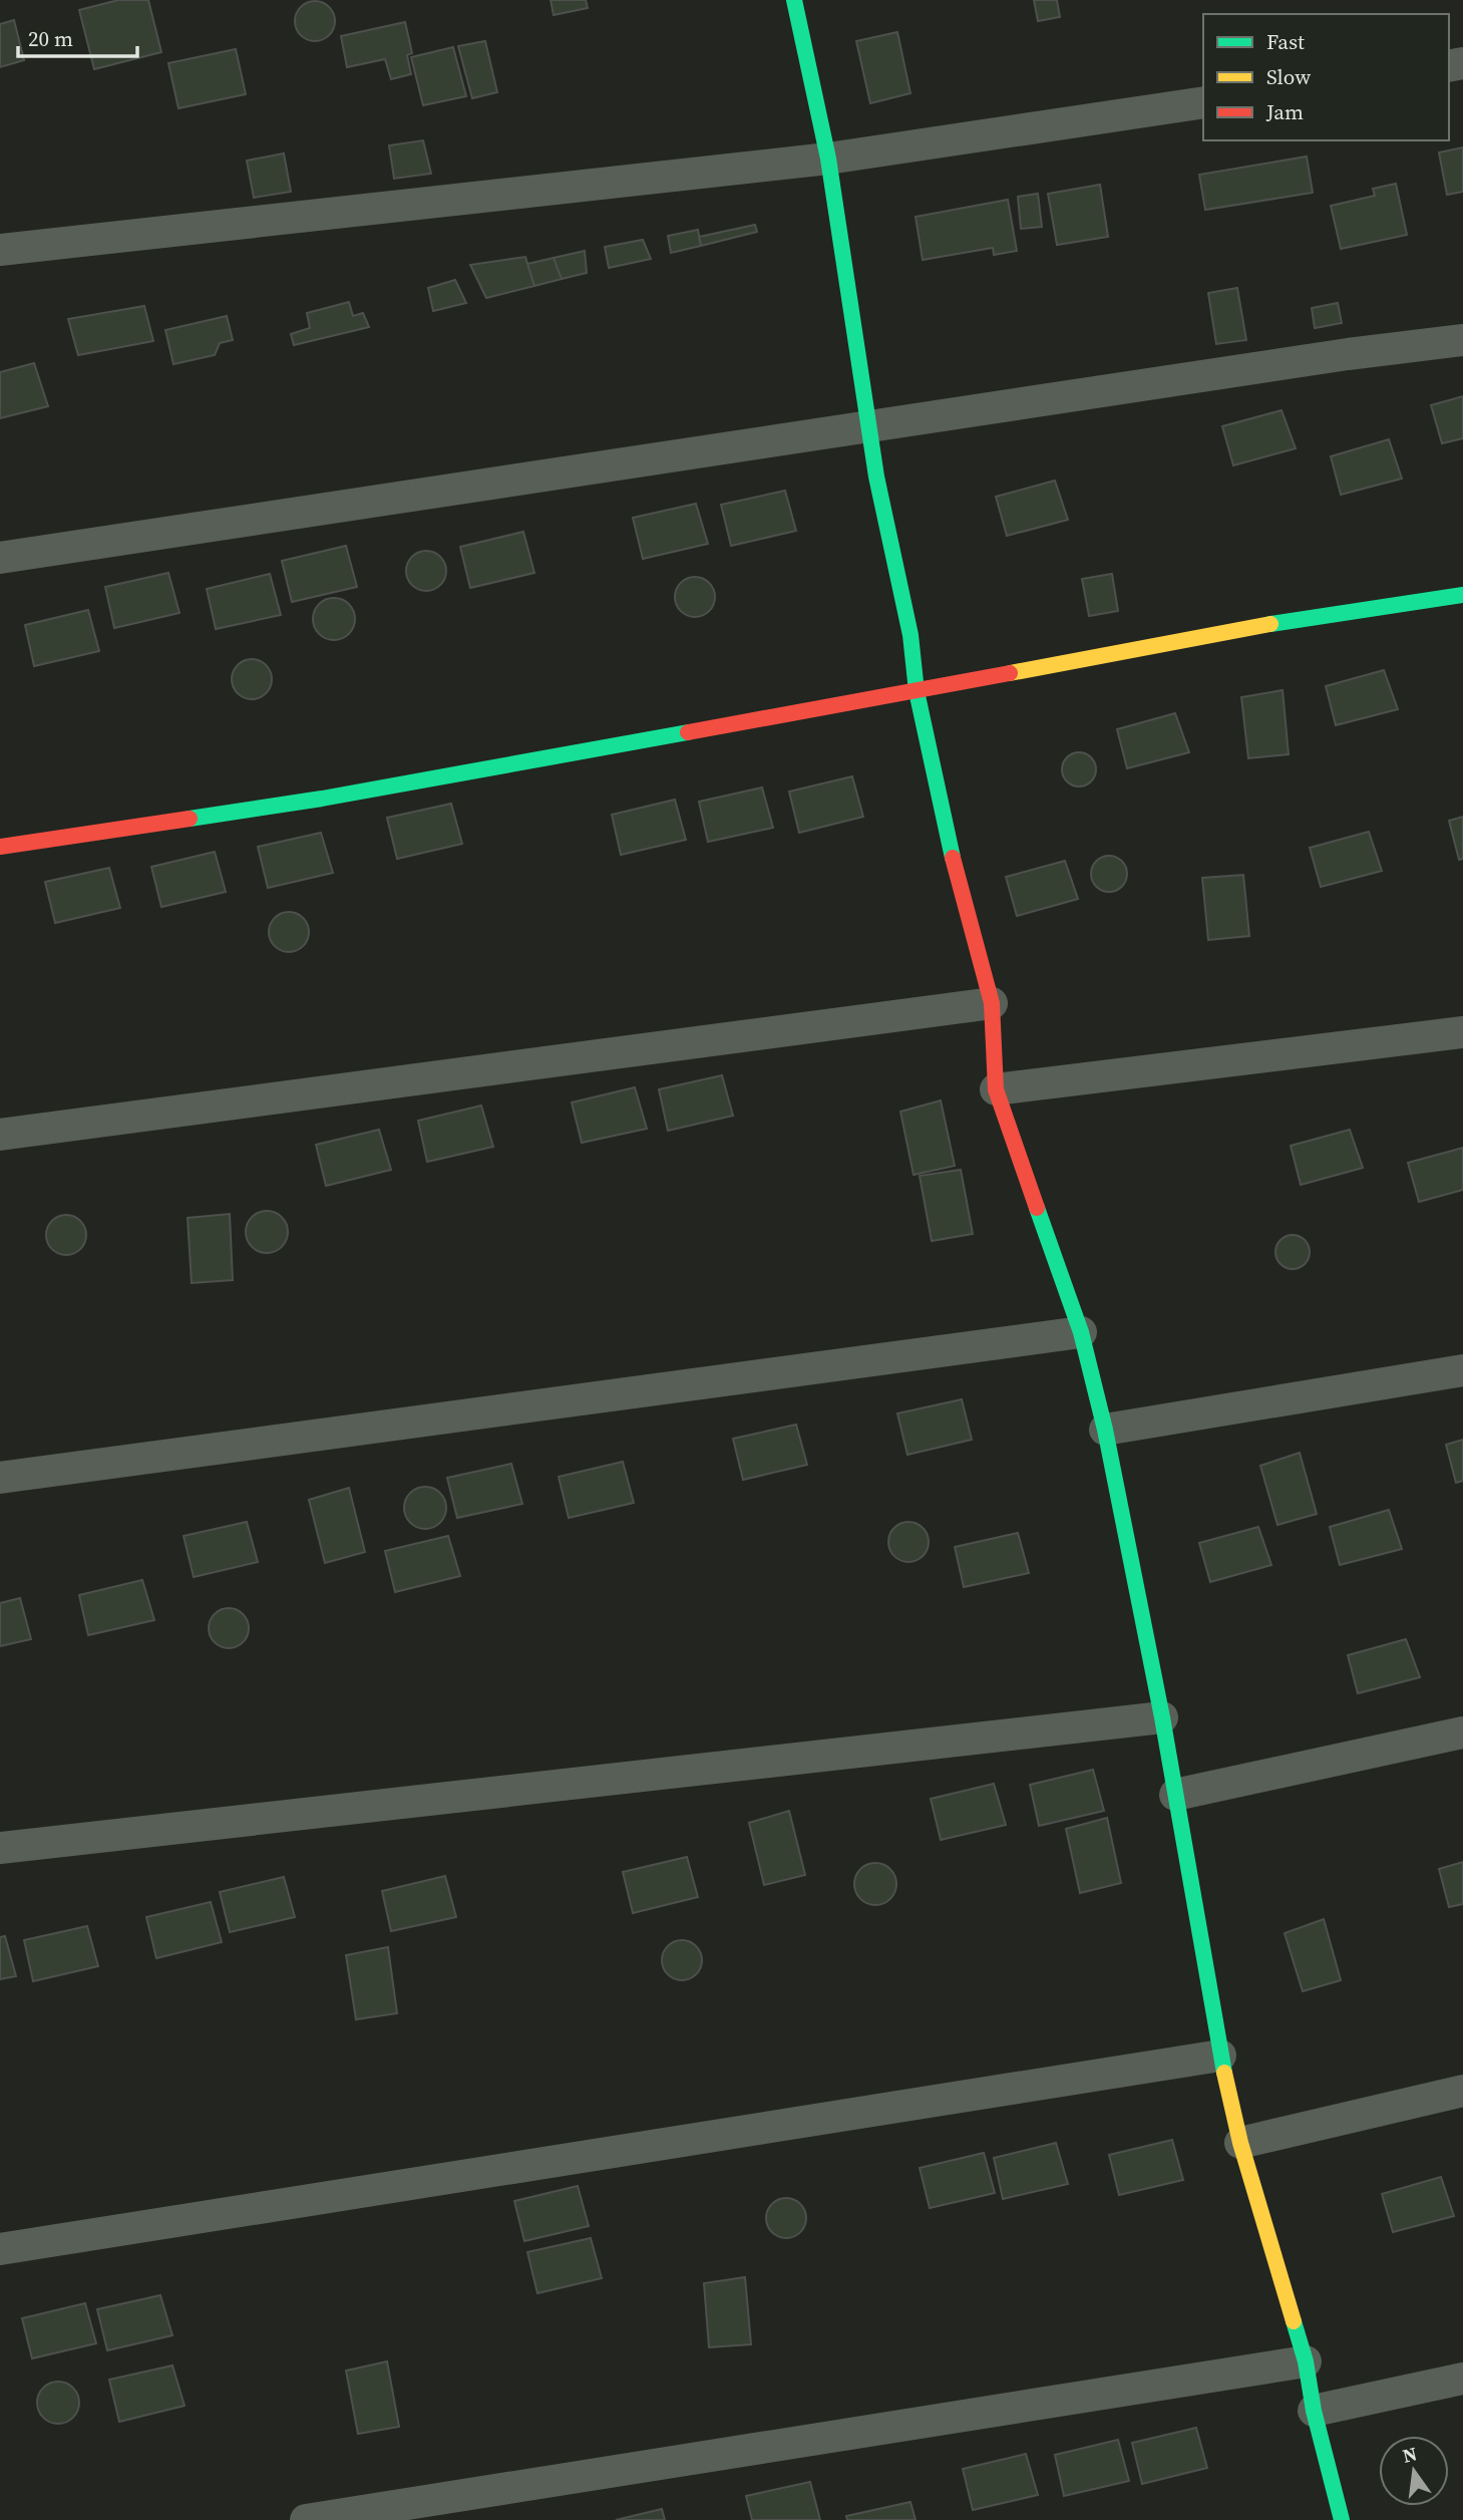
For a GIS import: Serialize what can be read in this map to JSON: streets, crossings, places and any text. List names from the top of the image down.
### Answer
{
  "legend": ["Fast", "Slow", "Jam"],
  "scale_bar": "20 m",
  "north": "top"
}
